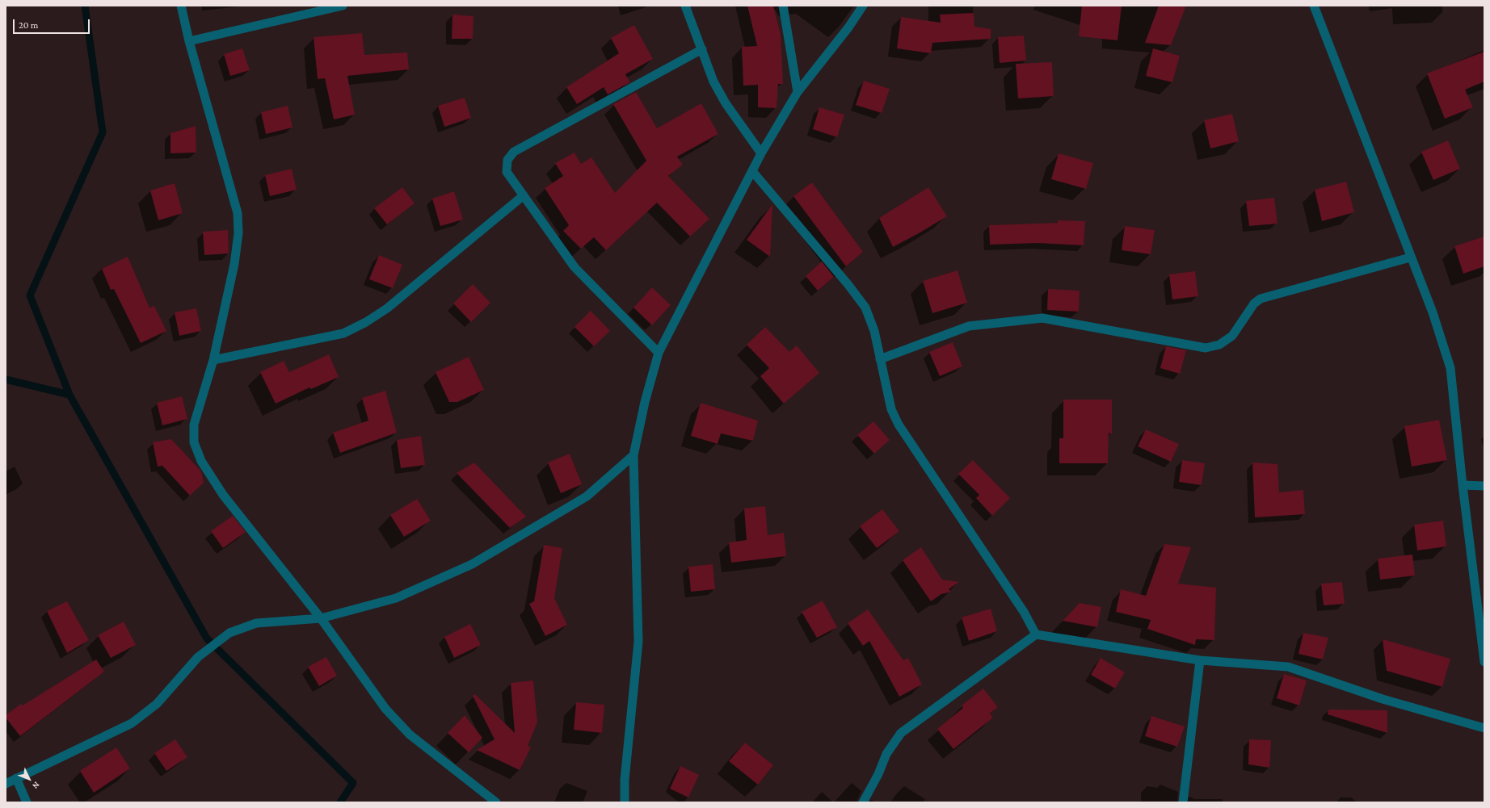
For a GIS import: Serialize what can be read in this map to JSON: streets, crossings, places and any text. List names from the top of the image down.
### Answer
{
  "scale_bar": "20 m",
  "north": "bottom right"
}
